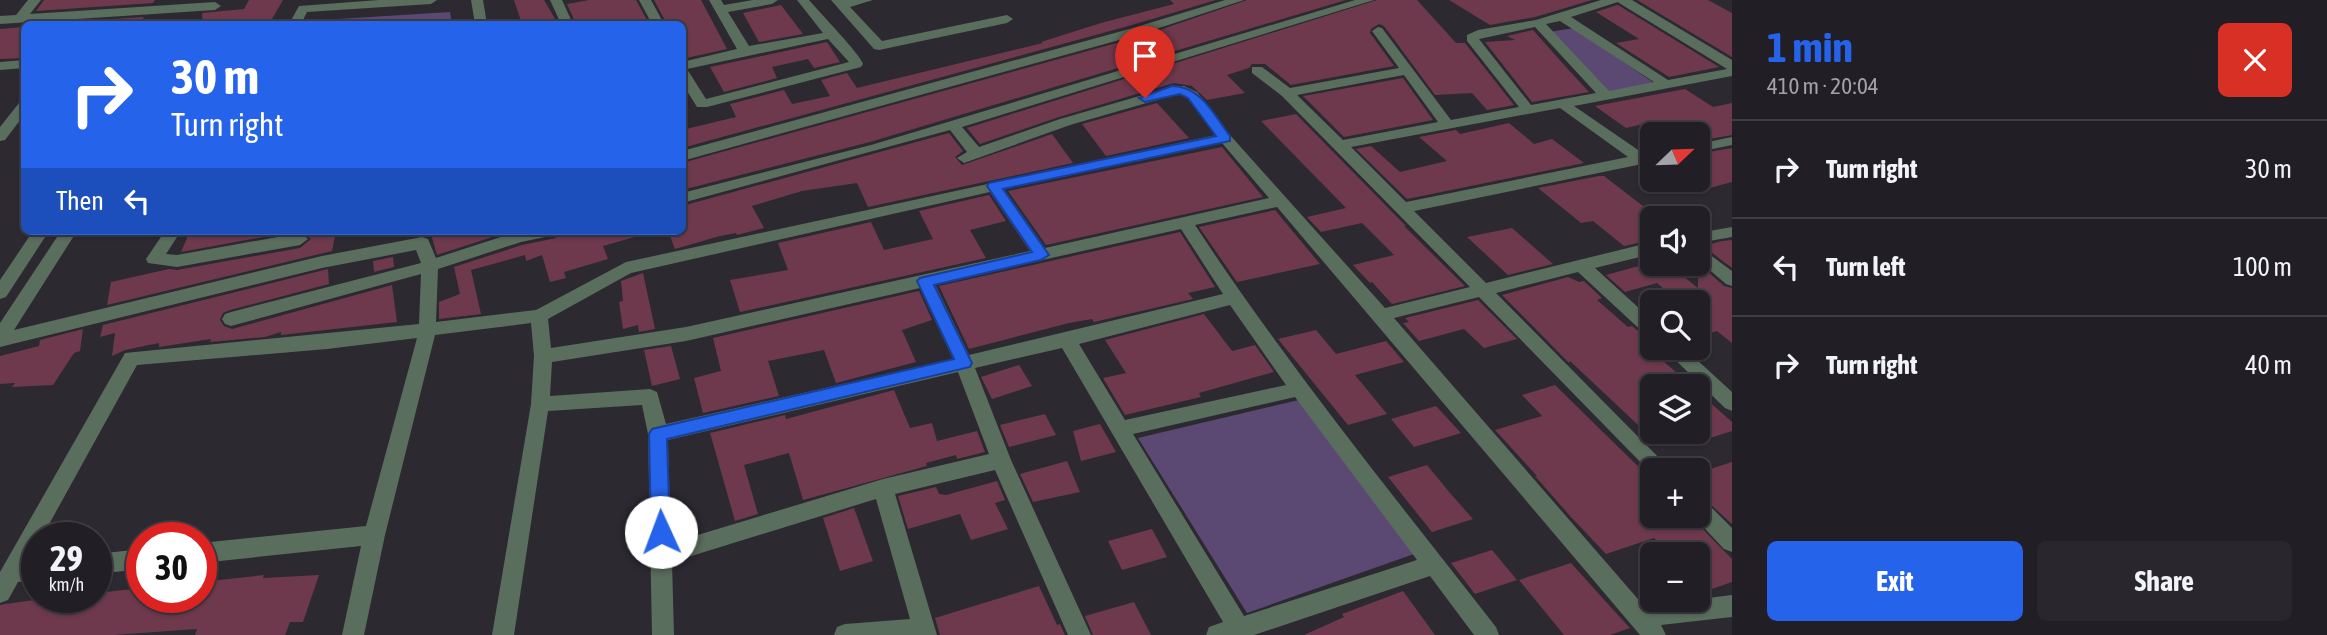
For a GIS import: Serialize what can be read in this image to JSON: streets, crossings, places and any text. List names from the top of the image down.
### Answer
{
  "north": "top right",
  "page": {
    "heading": ["1 min", "410 m · 20:04"],
    "turn": ["30 m", "Turn right"],
    "list": [
      {
        "name": "Turn right",
        "value": "30 m"
      },
      {
        "name": "Turn left",
        "value": "100 m"
      },
      {
        "name": "Turn right",
        "value": "40 m"
      }
    ],
    "map_buttons": ["+", "−"],
    "then": "Then",
    "speed": "29 km/h",
    "limit": "30",
    "buttons": ["Exit", "Share"]
  }
}
